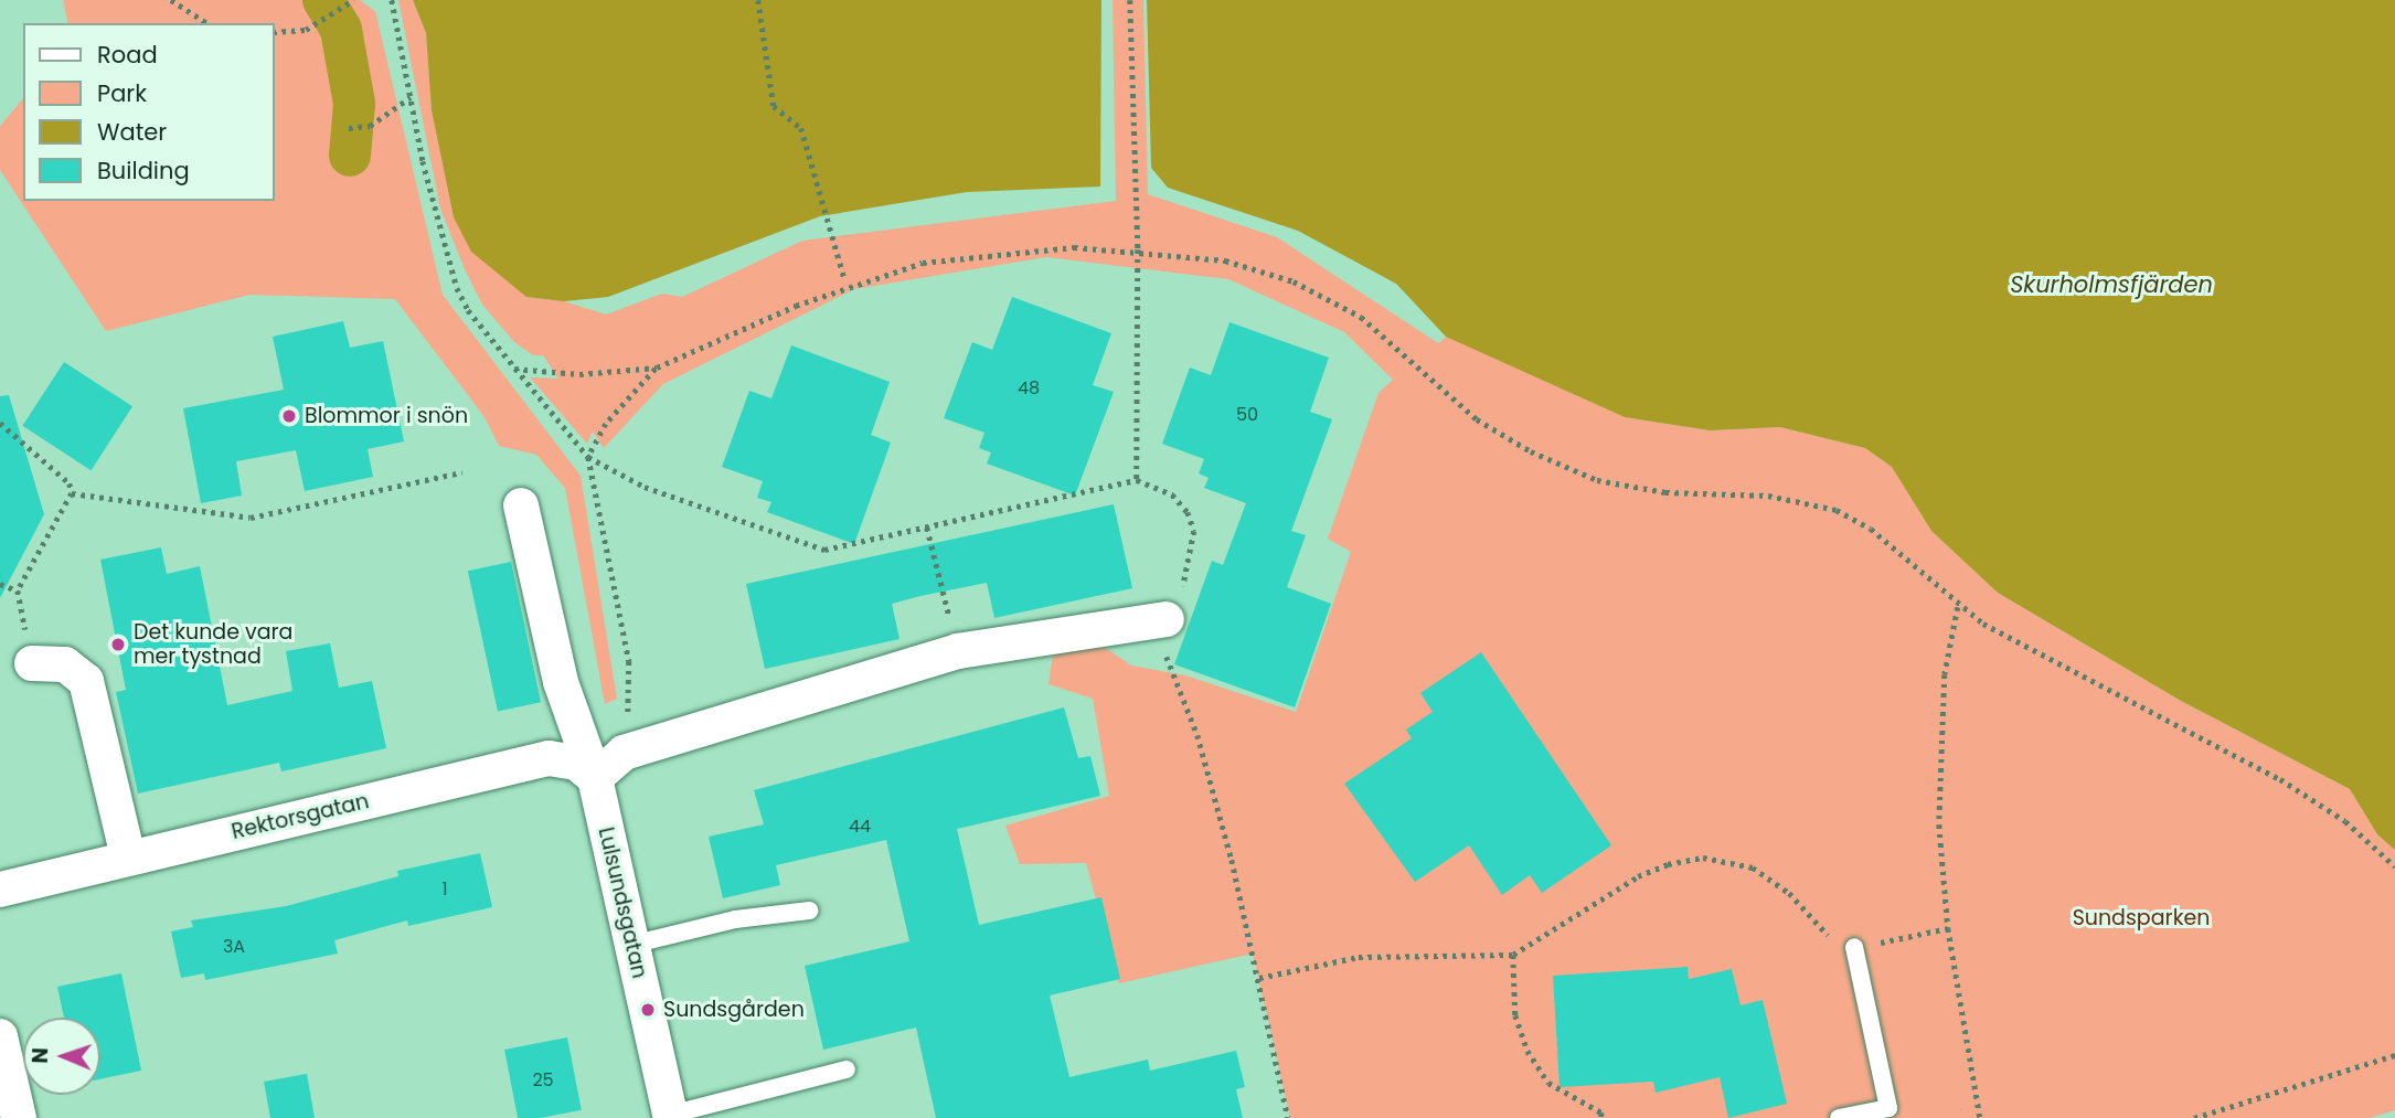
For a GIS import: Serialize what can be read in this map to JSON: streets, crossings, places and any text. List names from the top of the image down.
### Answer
{
  "streets": {
    "street": ["Rektorsgatan", "Lulsundsgatan"]
  },
  "crossings": [
    ["Rektorsgatan", "Lulsundsgatan"]
  ],
  "water": ["Skurholmsfjärden"],
  "parks": ["Sundsparken"],
  "places": ["Blommor i snön", "Det kunde vara mer tystnad", "Sundsgården"],
  "house_numbers": [
    "48",
    "50",
    "44",
    "1",
    "3A",
    "25"
  ],
  "legend": [
    "Road",
    "Park",
    "Water",
    "Building"
  ],
  "north": "left"
}
